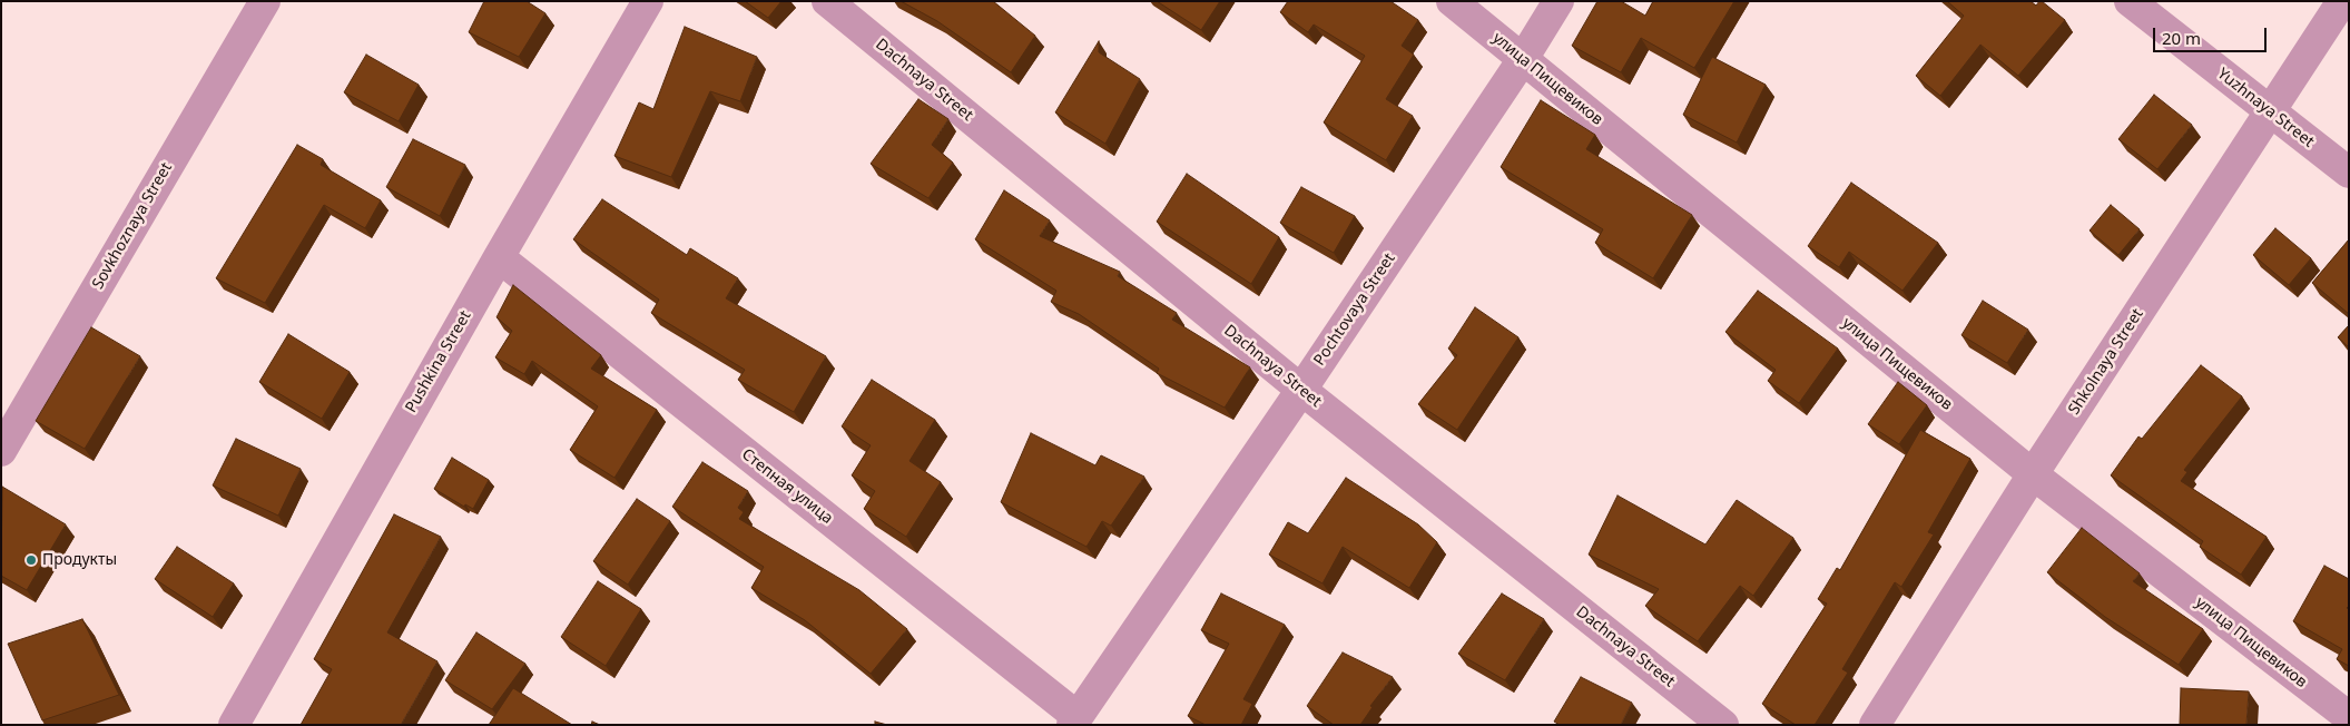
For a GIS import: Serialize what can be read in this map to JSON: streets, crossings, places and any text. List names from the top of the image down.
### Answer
{
  "streets": {
    "street": [
      "улица Пищевиков",
      "Dachnaya Street",
      "Yuzhnaya Street",
      "Sovkhoznaya Street",
      "Pochtovaya Street",
      "Pushkina Street",
      "Shkolnaya Street",
      "Степная улица"
    ]
  },
  "crossings": [
    ["улица Пищевиков", "Pochtovaya Street"],
    ["улица Пищевиков", "Shkolnaya Street"],
    ["Dachnaya Street", "Pochtovaya Street"],
    ["Yuzhnaya Street", "Shkolnaya Street"],
    ["Pochtovaya Street", "Степная улица"],
    ["Pushkina Street", "Степная улица"]
  ],
  "places": ["Продукты"],
  "scale_bar": "20 m"
}
